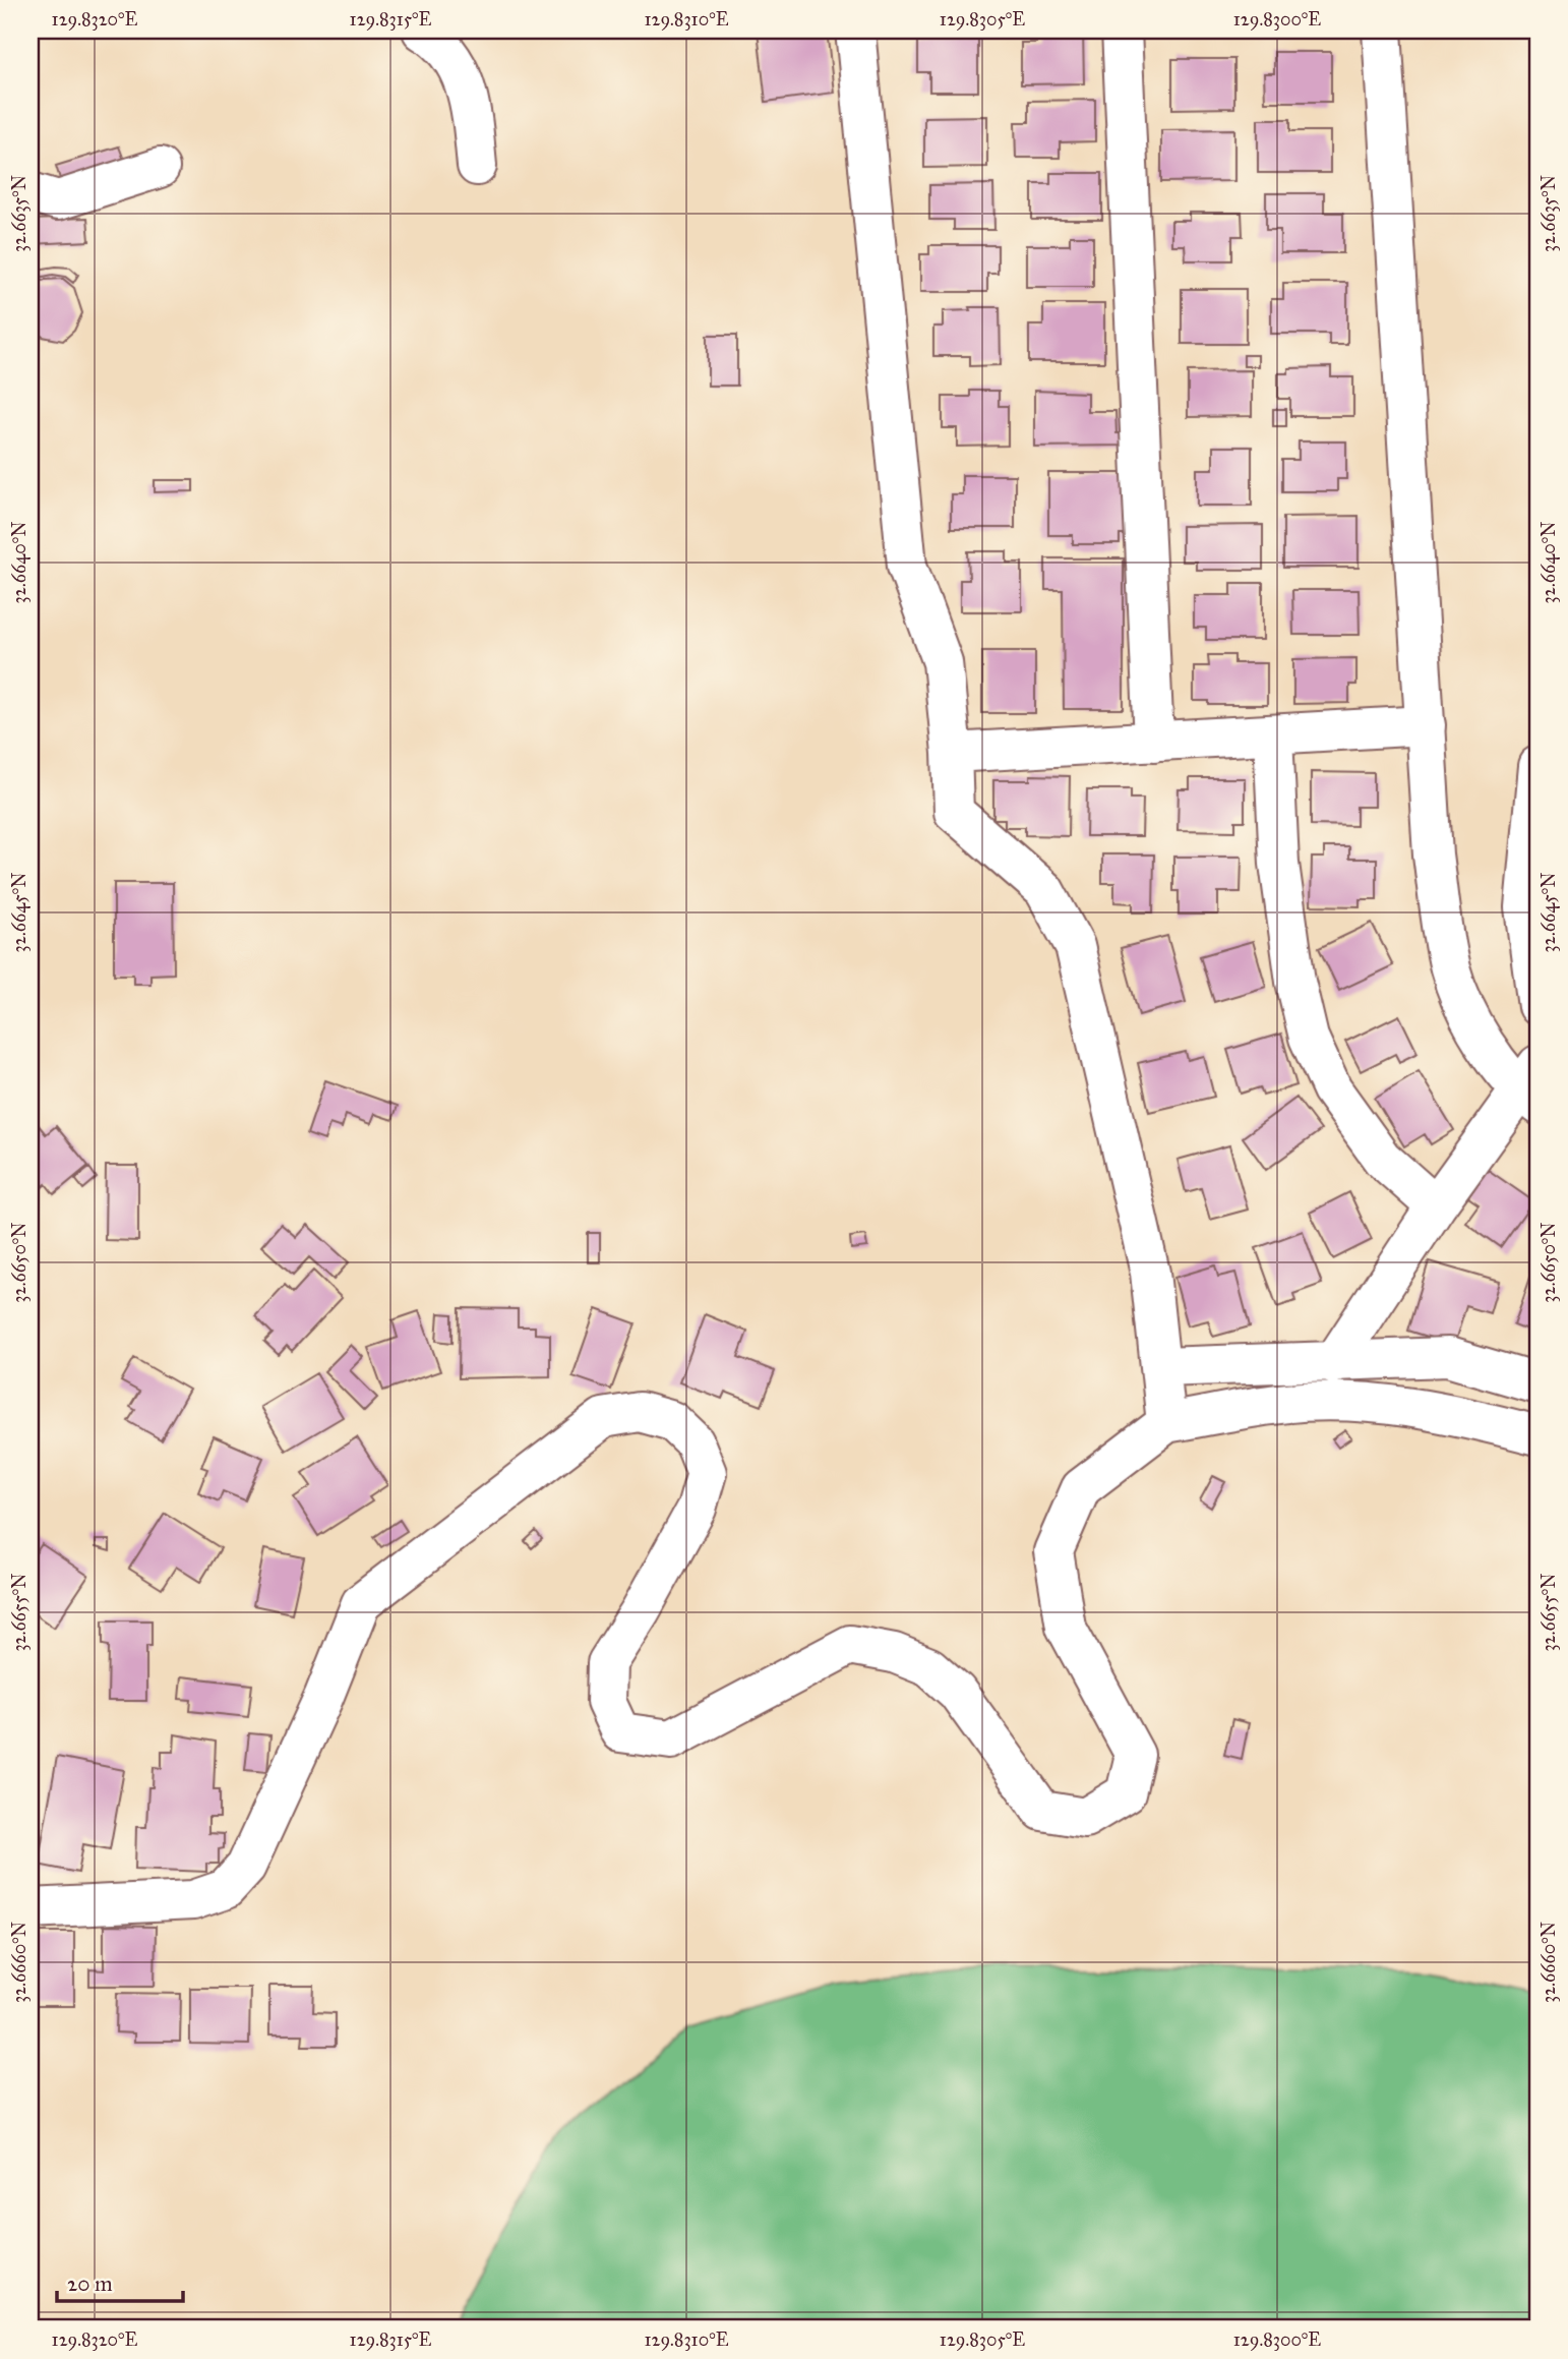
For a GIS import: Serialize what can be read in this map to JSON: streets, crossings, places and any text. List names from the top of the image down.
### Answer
{
  "scale_bar": "20 m",
  "coordinates": [
    "129.8320°E",
    "129.8315°E",
    "129.8310°E",
    "129.8305°E",
    "129.8300°E",
    "32.6635°N",
    "32.6640°N",
    "32.6645°N",
    "32.6650°N",
    "32.6655°N",
    "32.6660°N"
  ]
}
